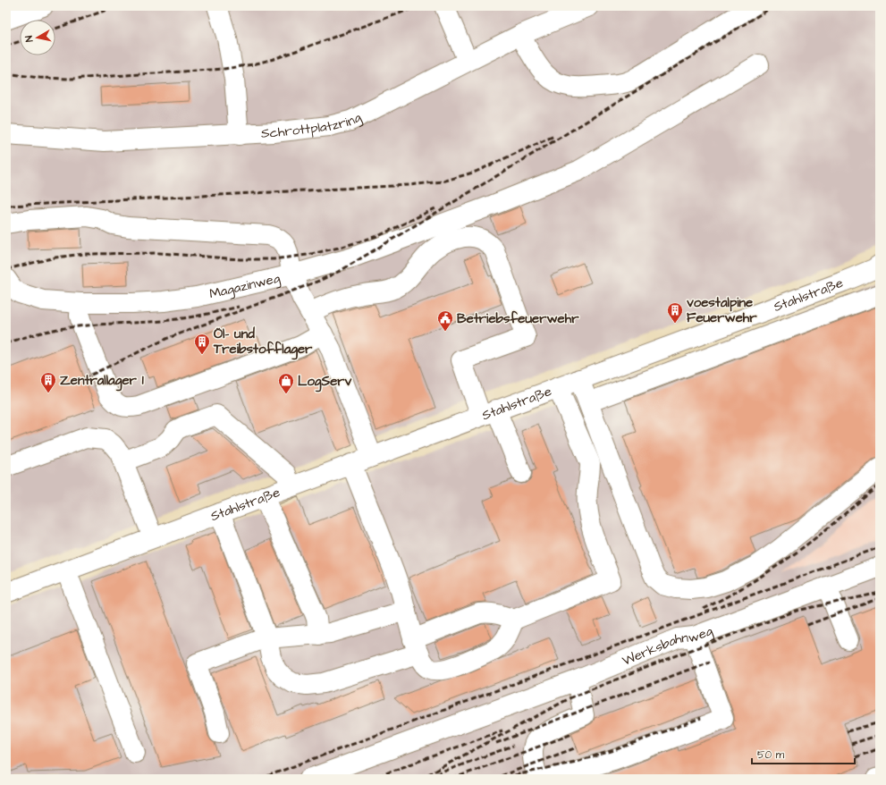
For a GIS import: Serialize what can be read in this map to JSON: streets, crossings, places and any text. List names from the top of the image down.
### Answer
{
  "streets": {
    "street": [
      "Schrottplatzring",
      "Magazinweg",
      "Stahlstraße",
      "Werksbahnweg"
    ]
  },
  "crossings": [
    ["Magazinweg", "Stahlstraße"]
  ],
  "places": {
    "building": ["voestalpine Feuerwehr", "Öl- und Treibstofflager", "Zentrallager 1"],
    "public building": ["Betriebsfeuerwehr"],
    "shop": ["LogServ"]
  },
  "scale_bar": "50 m",
  "north": "left"
}
